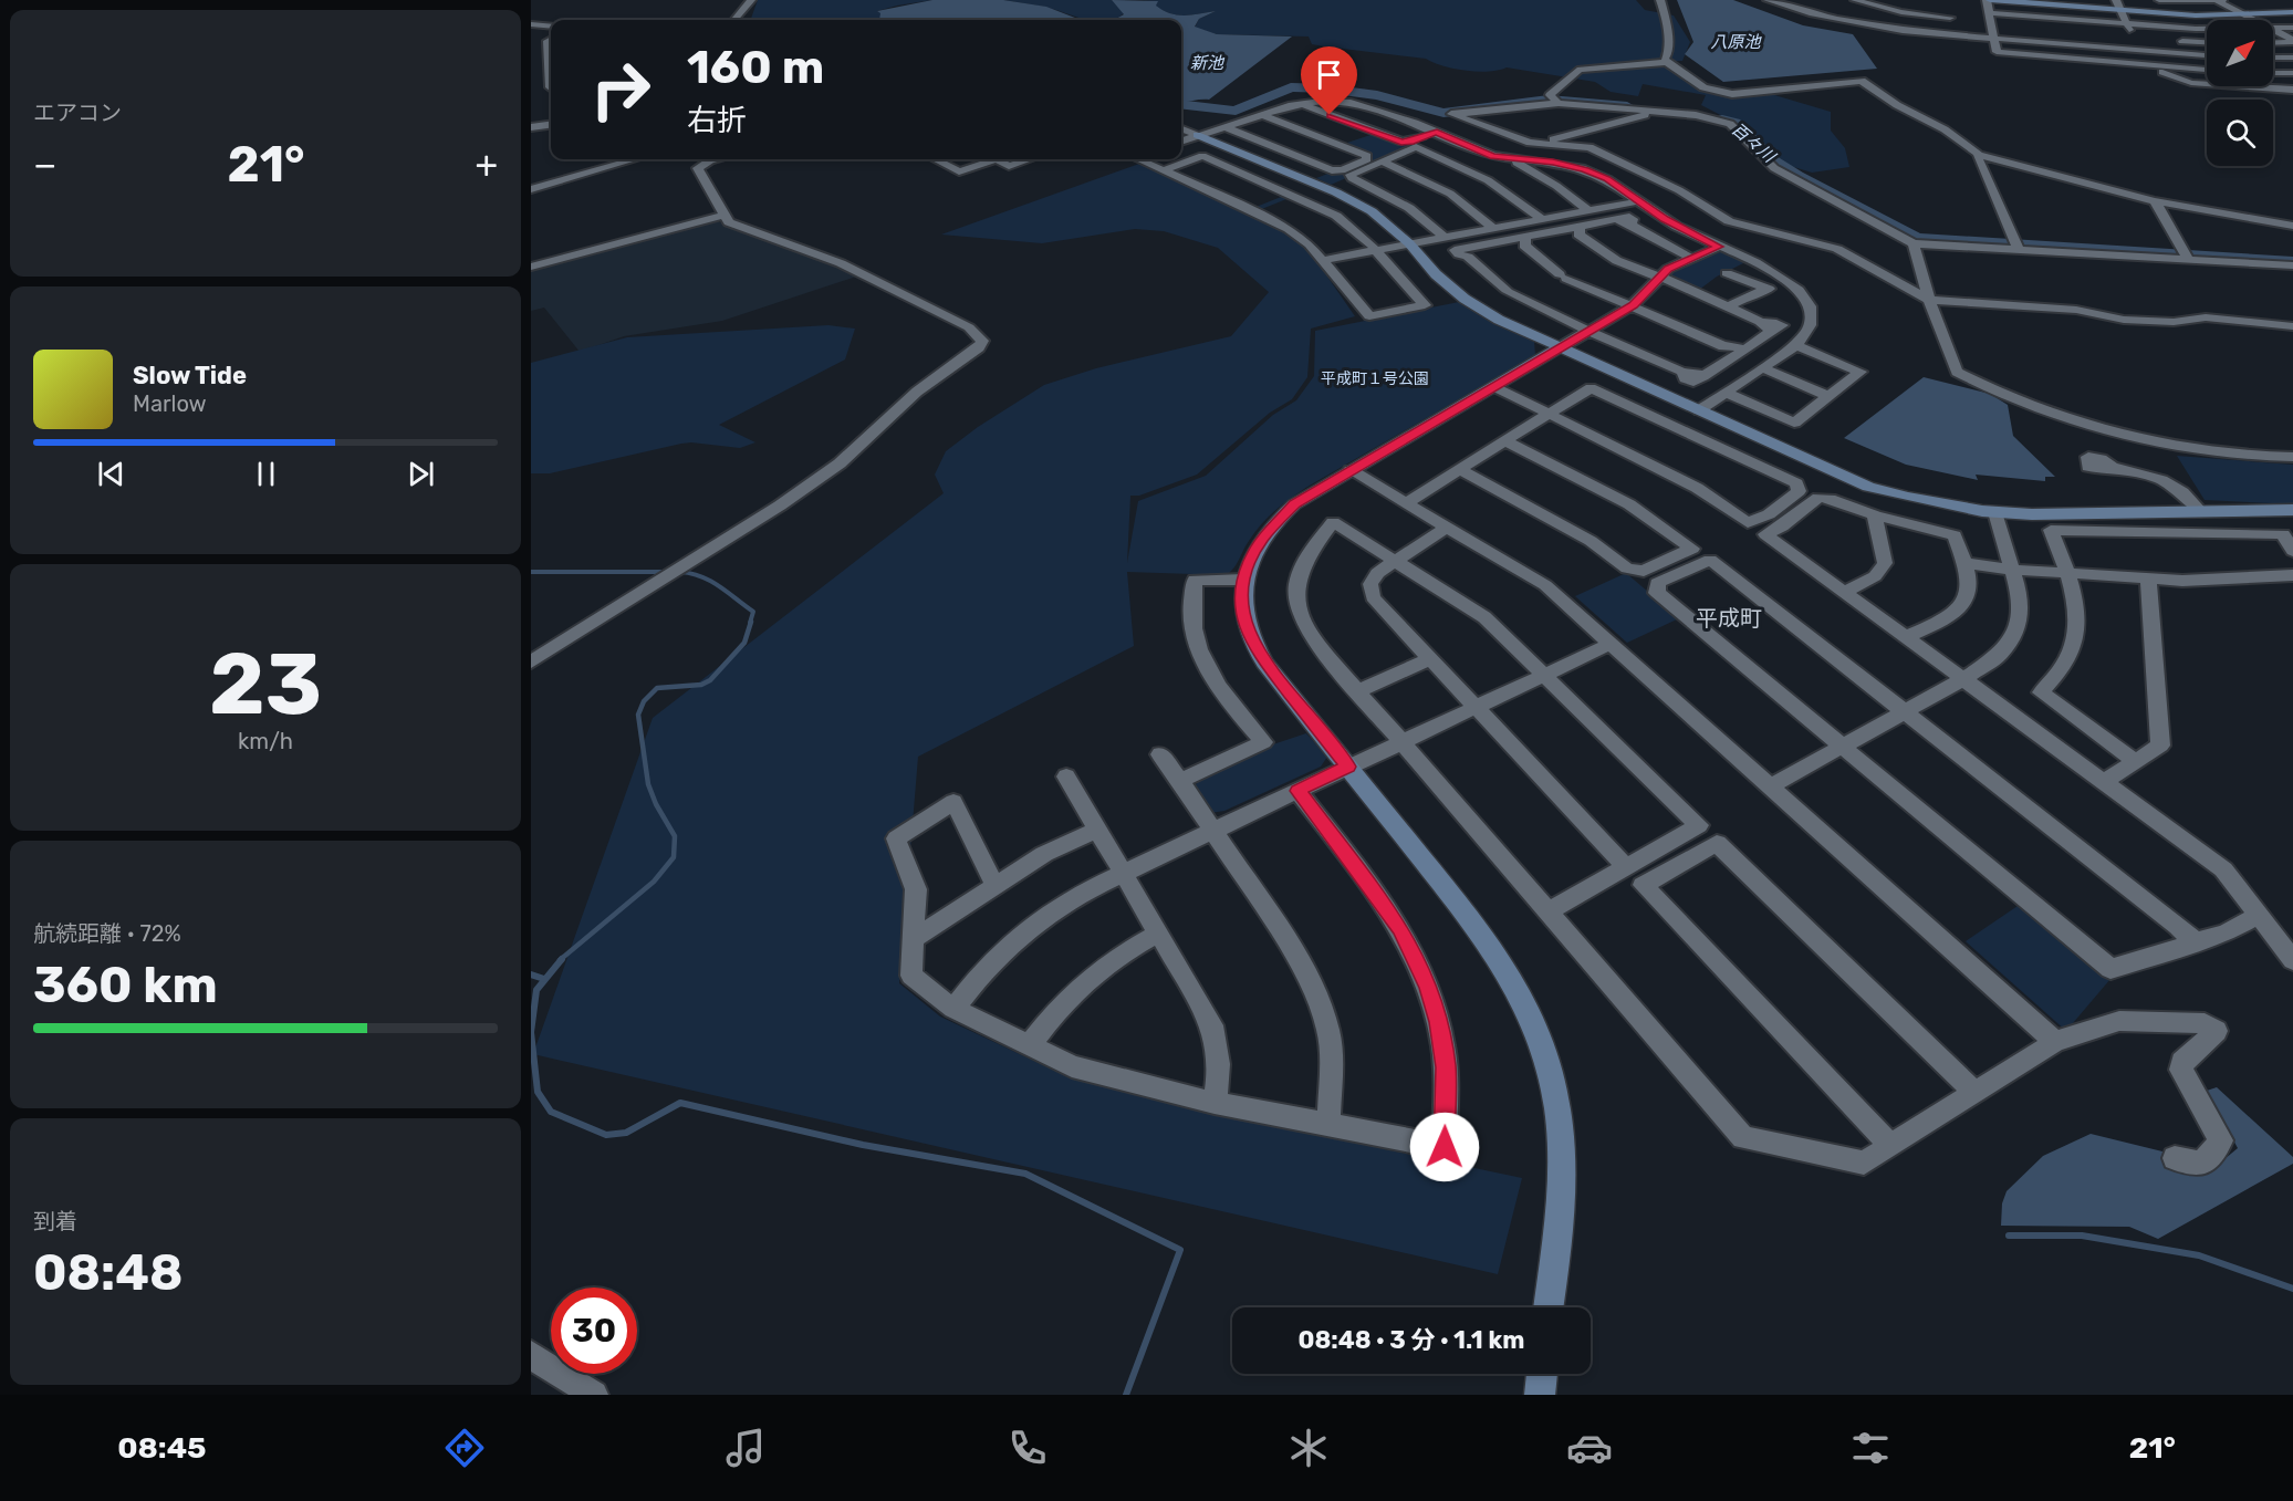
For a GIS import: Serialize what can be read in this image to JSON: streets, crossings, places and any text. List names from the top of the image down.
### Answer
{
  "districts": ["平成町"],
  "water": ["八原池", "新池", "百々川"],
  "parks": ["平成町１号公園"],
  "north": "top right",
  "page": {
    "tile": [
      "エアコン",
      ["23", "km/h"],
      ["航続距離 · 72%", "360 km"],
      ["到着", "08:48"]
    ],
    "turn": ["160 m", "右折"],
    "heat": ["−", "21°", "+"],
    "song": ["Slow Tide", "Marlow"],
    "limit": "30",
    "trip": "08:48 · 3 分 · 1.1 km",
    "tabs": ["08:45", "21°"]
  }
}
